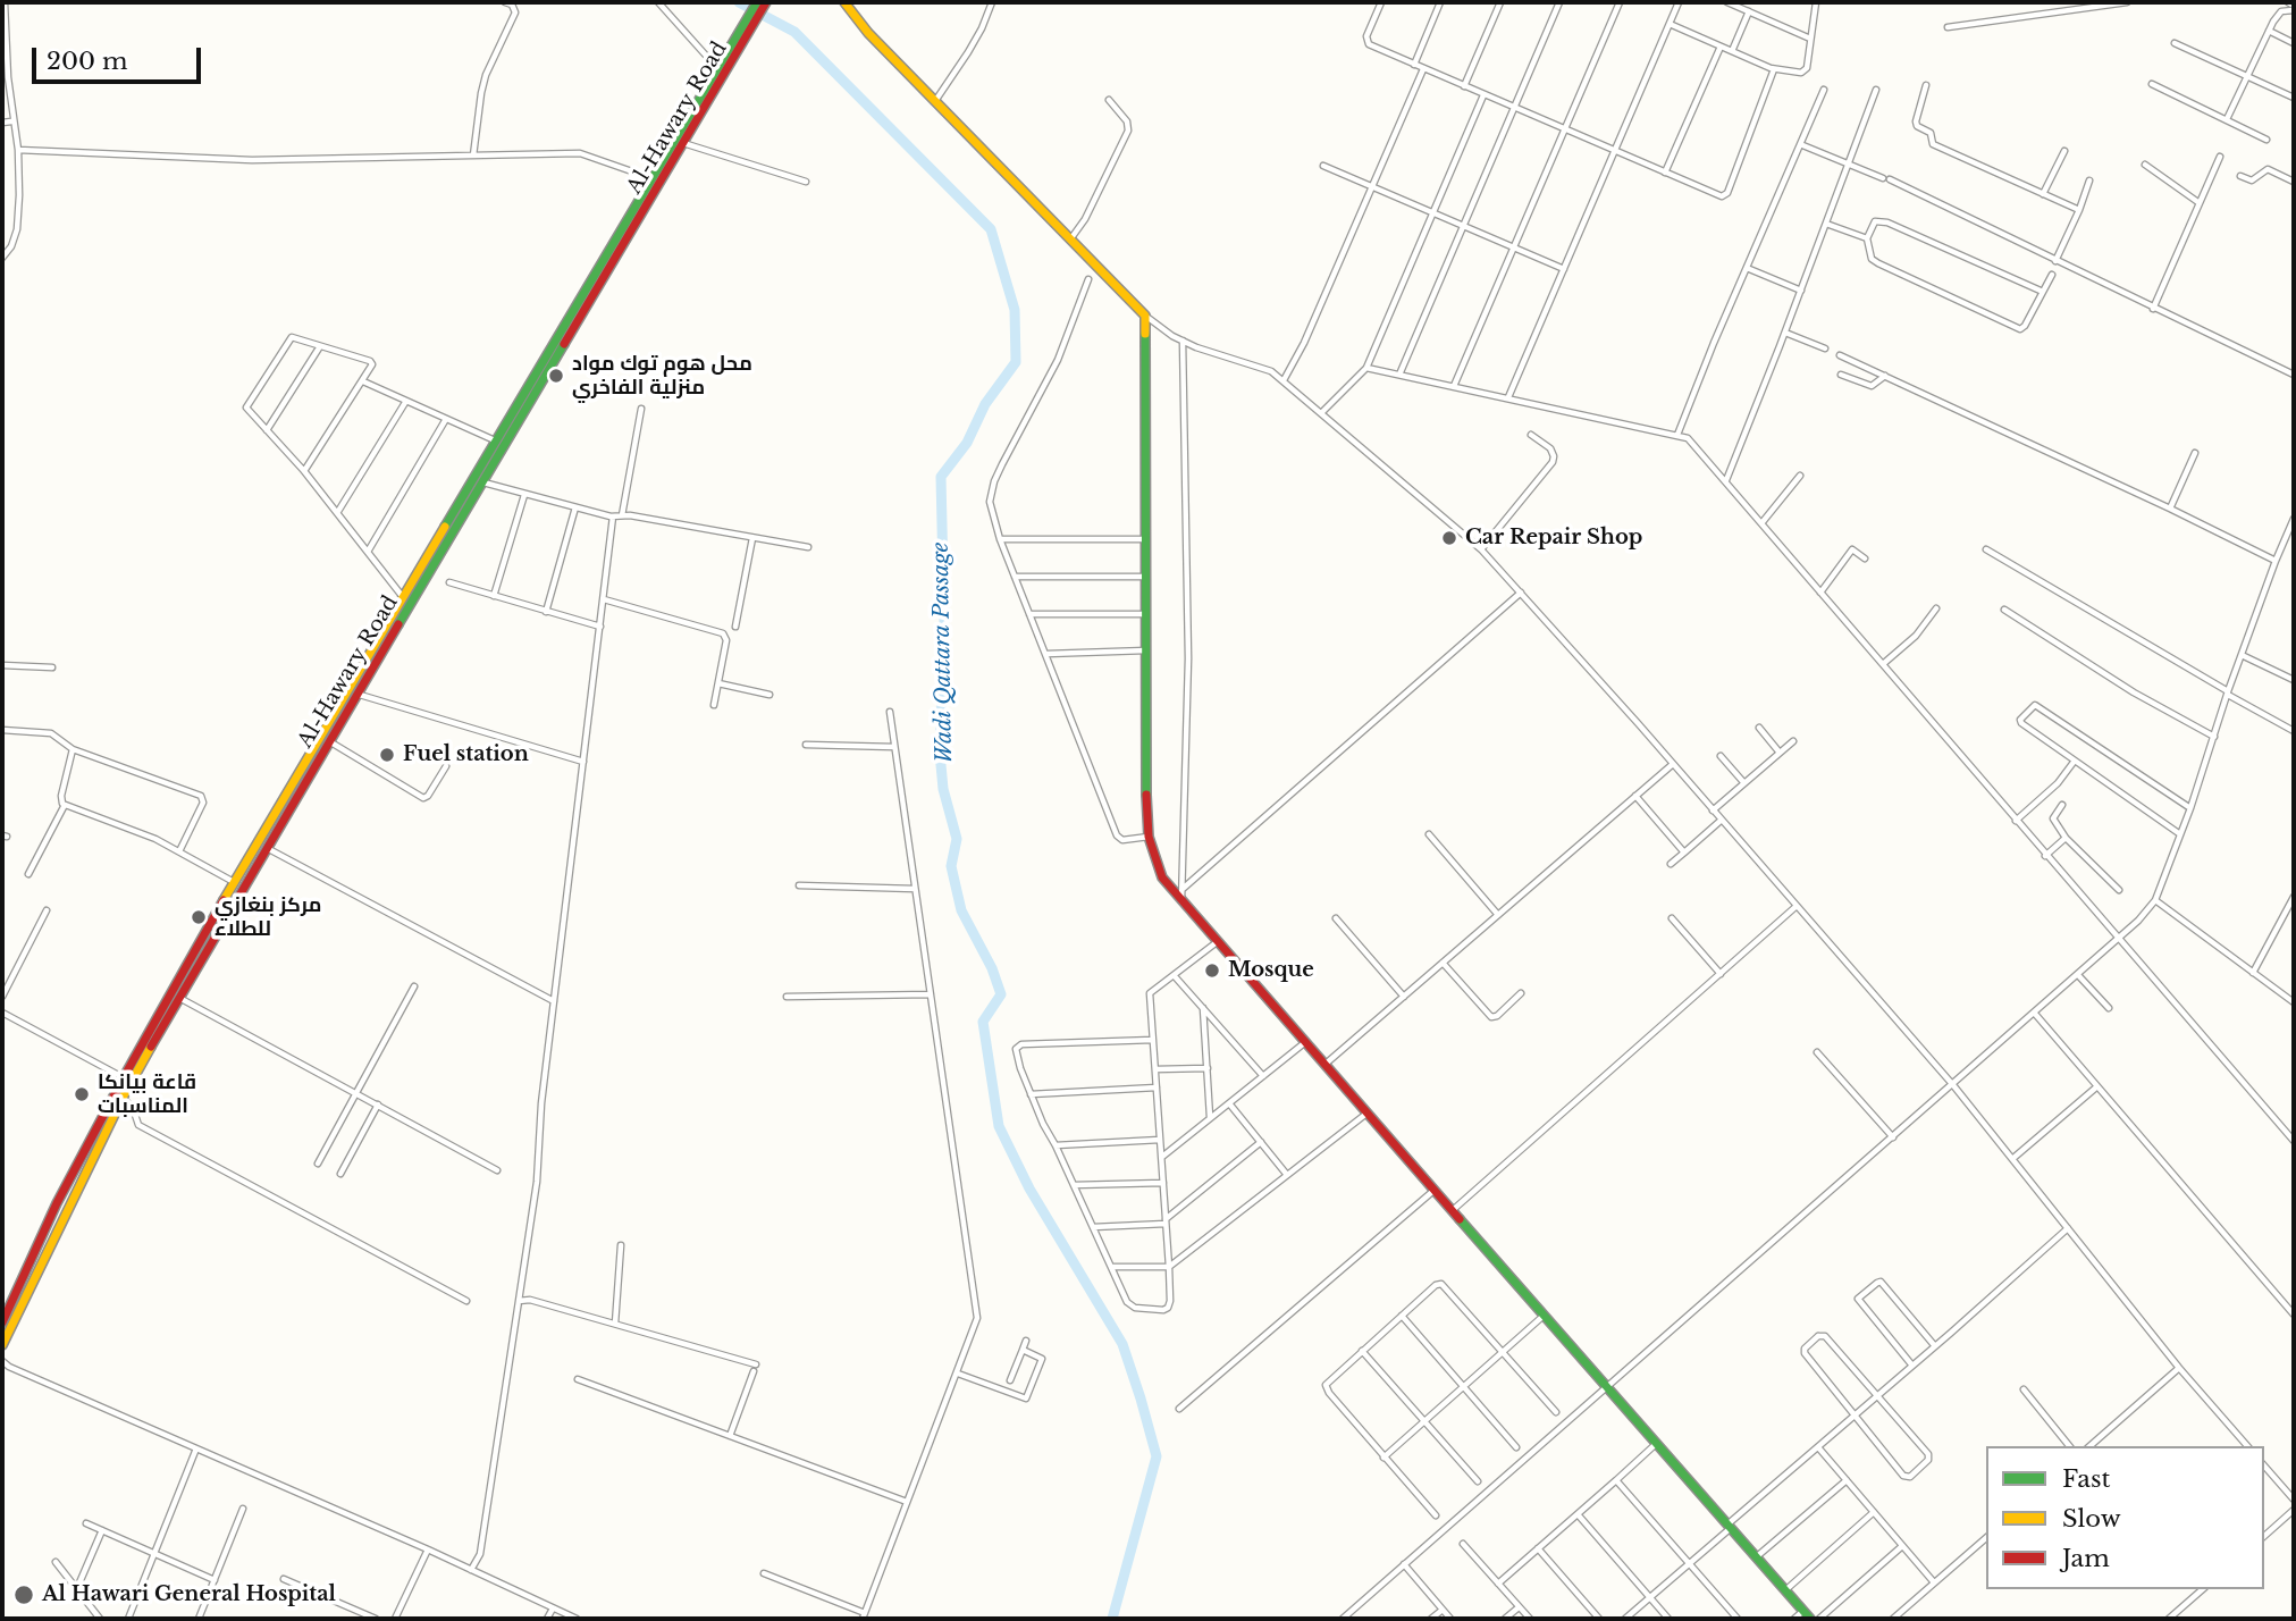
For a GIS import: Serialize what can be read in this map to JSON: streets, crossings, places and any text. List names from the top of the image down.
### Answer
{
  "streets": {
    "main road": ["Al-Hawary Road"]
  },
  "water": ["Wadi Qattara Passage"],
  "places": [
    "محل هوم توك مواد منزلية الفاخري",
    "Car Repair Shop",
    "Fuel station",
    "مركز بنغازي للطلاء",
    "Mosque",
    "قاعة بيانكا المناسبات",
    "Al Hawari General Hospital"
  ],
  "legend": ["Fast", "Slow", "Jam"],
  "scale_bar": "200 m"
}
